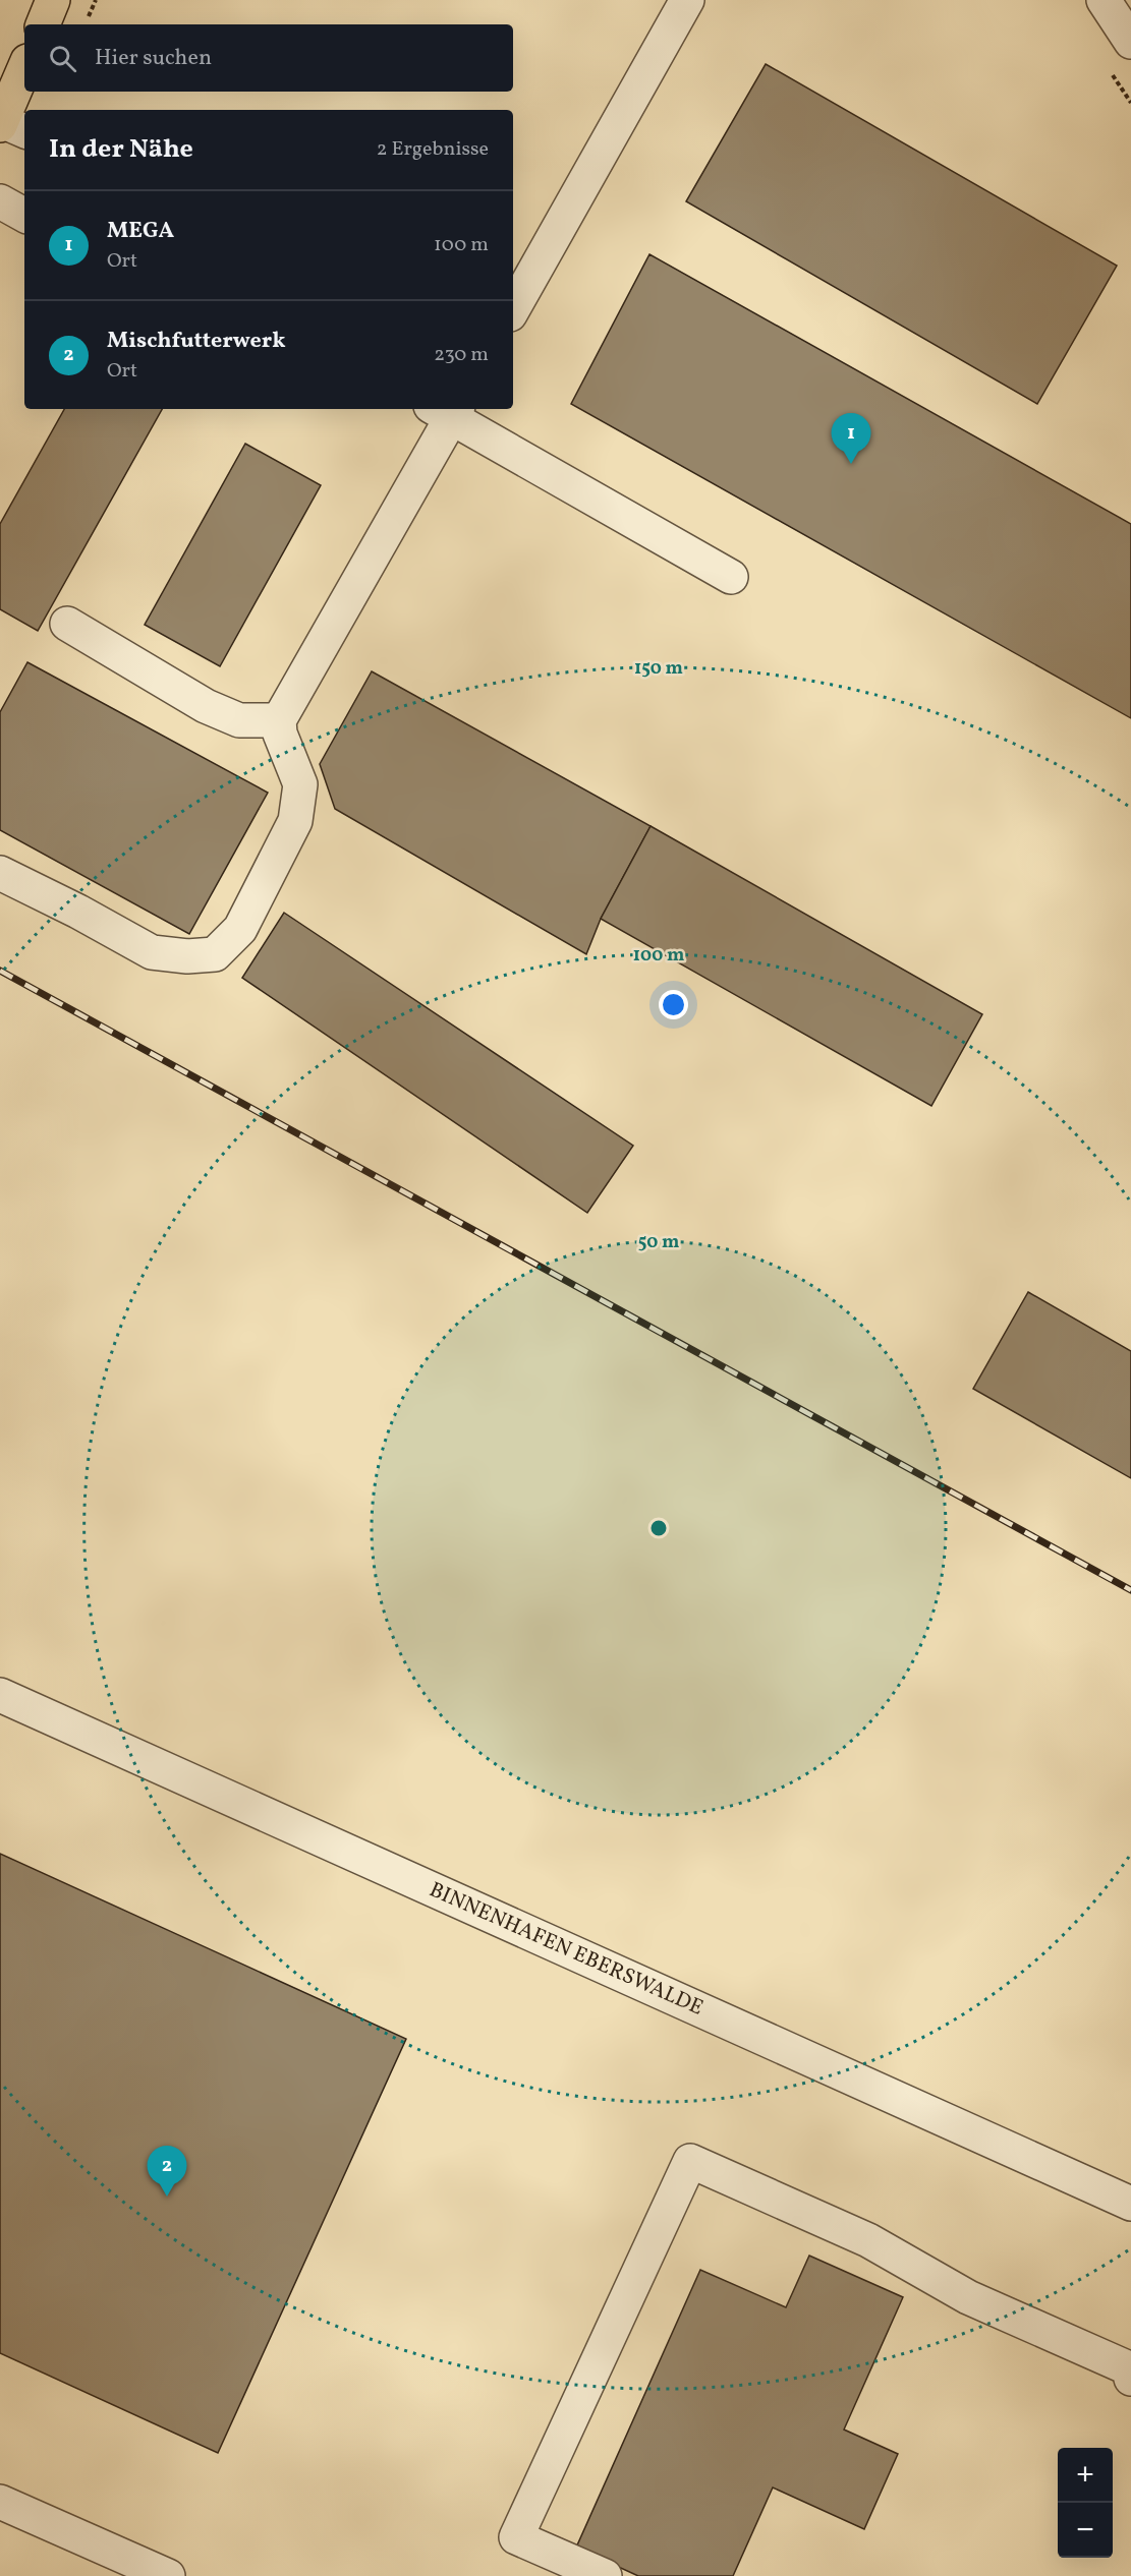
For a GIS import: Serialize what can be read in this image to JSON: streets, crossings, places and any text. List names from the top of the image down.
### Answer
{
  "streets": {
    "street": ["BINNENHAFEN EBERSWALDE"]
  },
  "page": {
    "search": "Hier suchen",
    "heading": ["In der Nähe", "2 Ergebnisse"],
    "list": [
      {
        "mark": "1",
        "name": "MEGA",
        "note": "Ort",
        "value": "100 m"
      },
      {
        "mark": "2",
        "name": "Mischfutterwerk",
        "note": "Ort",
        "value": "230 m"
      }
    ],
    "pins": ["1", "2"],
    "map_buttons": ["+", "−"]
  },
  "rings": ["150 m", "100 m", "50 m"]
}
